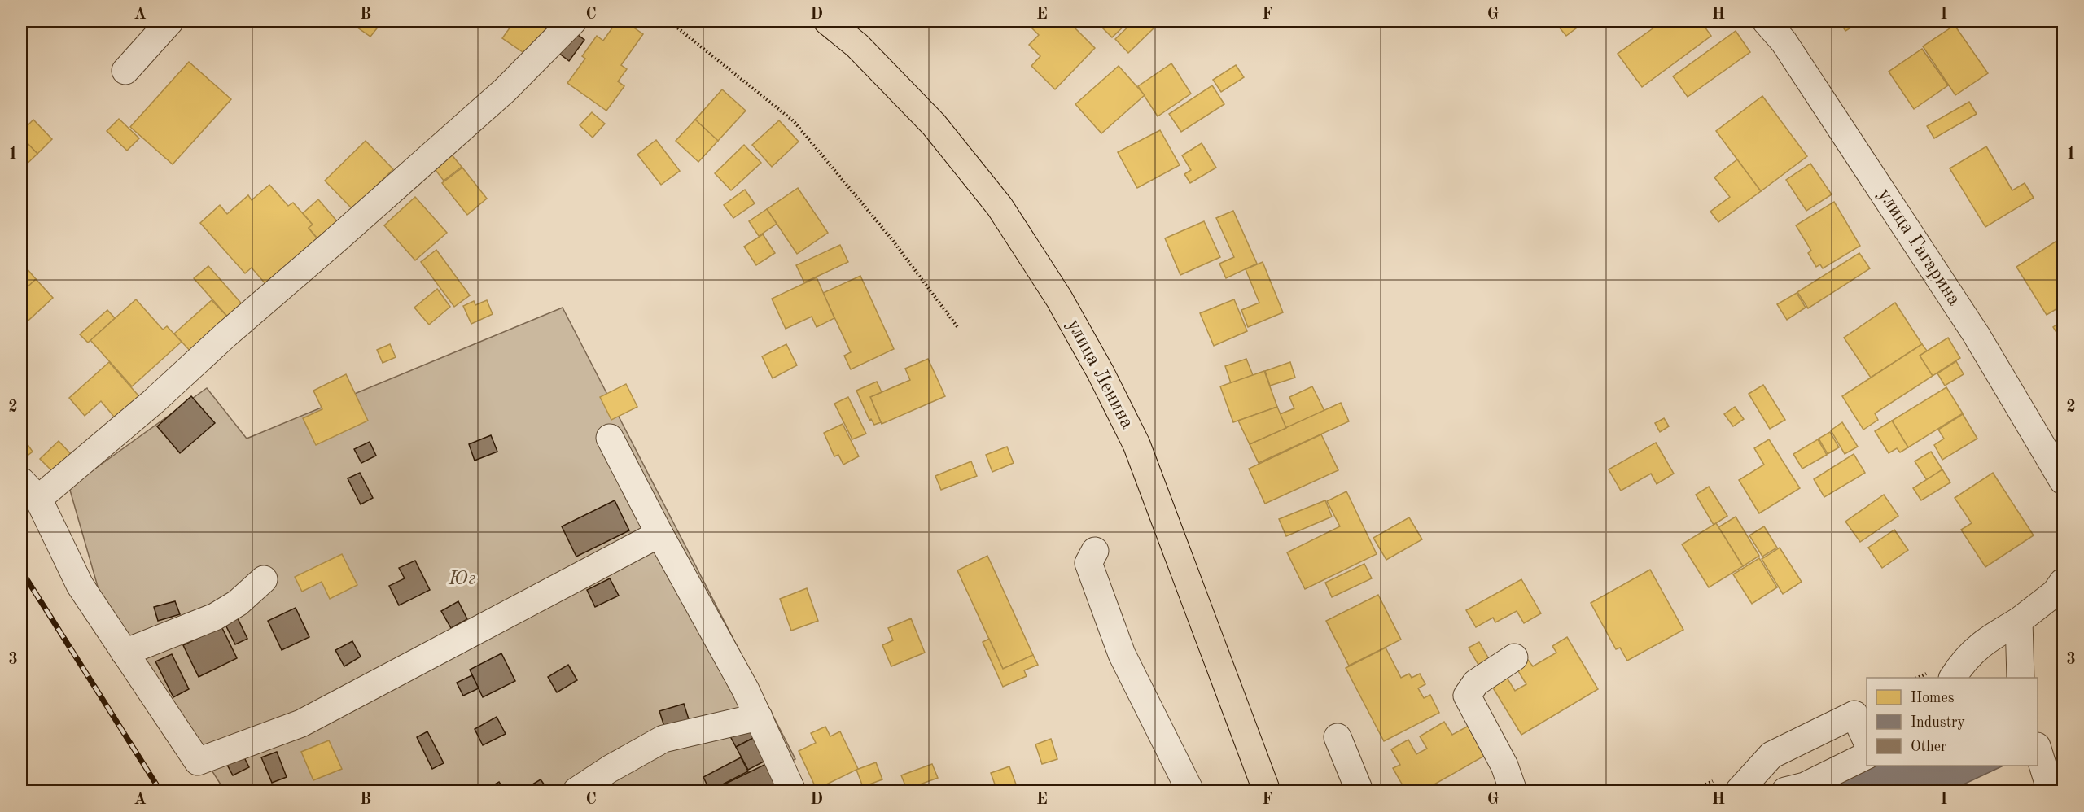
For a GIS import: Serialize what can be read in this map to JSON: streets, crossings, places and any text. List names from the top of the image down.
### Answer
{
  "streets": {
    "main road": ["улица Ленина"],
    "street": ["улица Гагарина"]
  },
  "parks": ["Юг"],
  "legend": ["Homes", "Industry", "Other"],
  "grid": {
    "columns": [
      "A",
      "B",
      "C",
      "D",
      "E",
      "F",
      "G",
      "H",
      "I"
    ],
    "rows": ["1", "2", "3"]
  }
}
